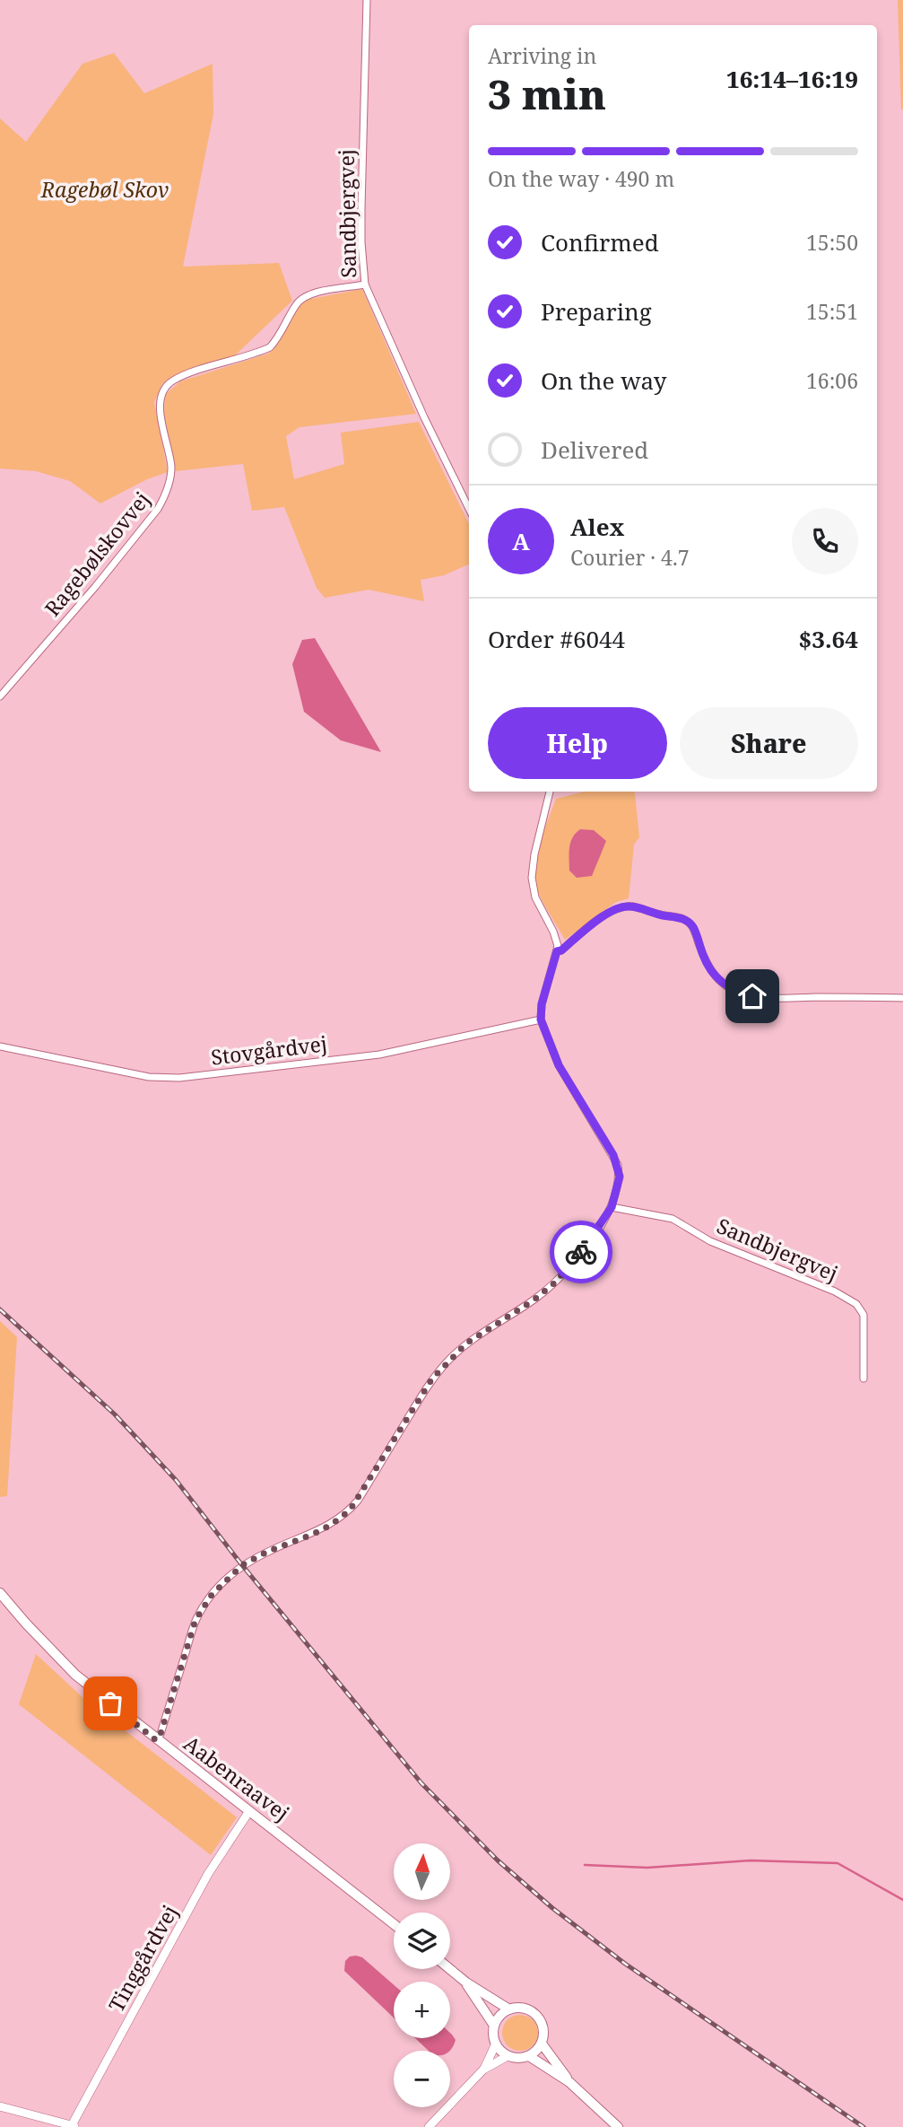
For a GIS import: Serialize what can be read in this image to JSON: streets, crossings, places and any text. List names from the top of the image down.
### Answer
{
  "streets": {
    "main road": ["Aabenraavej"],
    "street": [
      "Sandbjergvej",
      "Ragebølskovvej",
      "Stovgårdvej",
      "Tinggårdvej"
    ]
  },
  "crossings": [
    ["Sandbjergvej", "Ragebølskovvej"],
    ["Aabenraavej", "Tinggårdvej"]
  ],
  "parks": ["Ragebøl Skov"],
  "north": "top",
  "page": {
    "heading": ["3 min", "Arriving in", "16:14–16:19"],
    "panel": [
      "Alex",
      "Courier · 4.7",
      "Order #6044",
      "$3.64"
    ],
    "bar": "On the way · 490 m",
    "list": [
      ["Confirmed", "15:50"],
      ["Preparing", "15:51"],
      ["On the way", "16:06"],
      "Delivered"
    ],
    "round": "A",
    "buttons": ["Help", "Share"],
    "map_buttons": ["+", "−"]
  }
}
